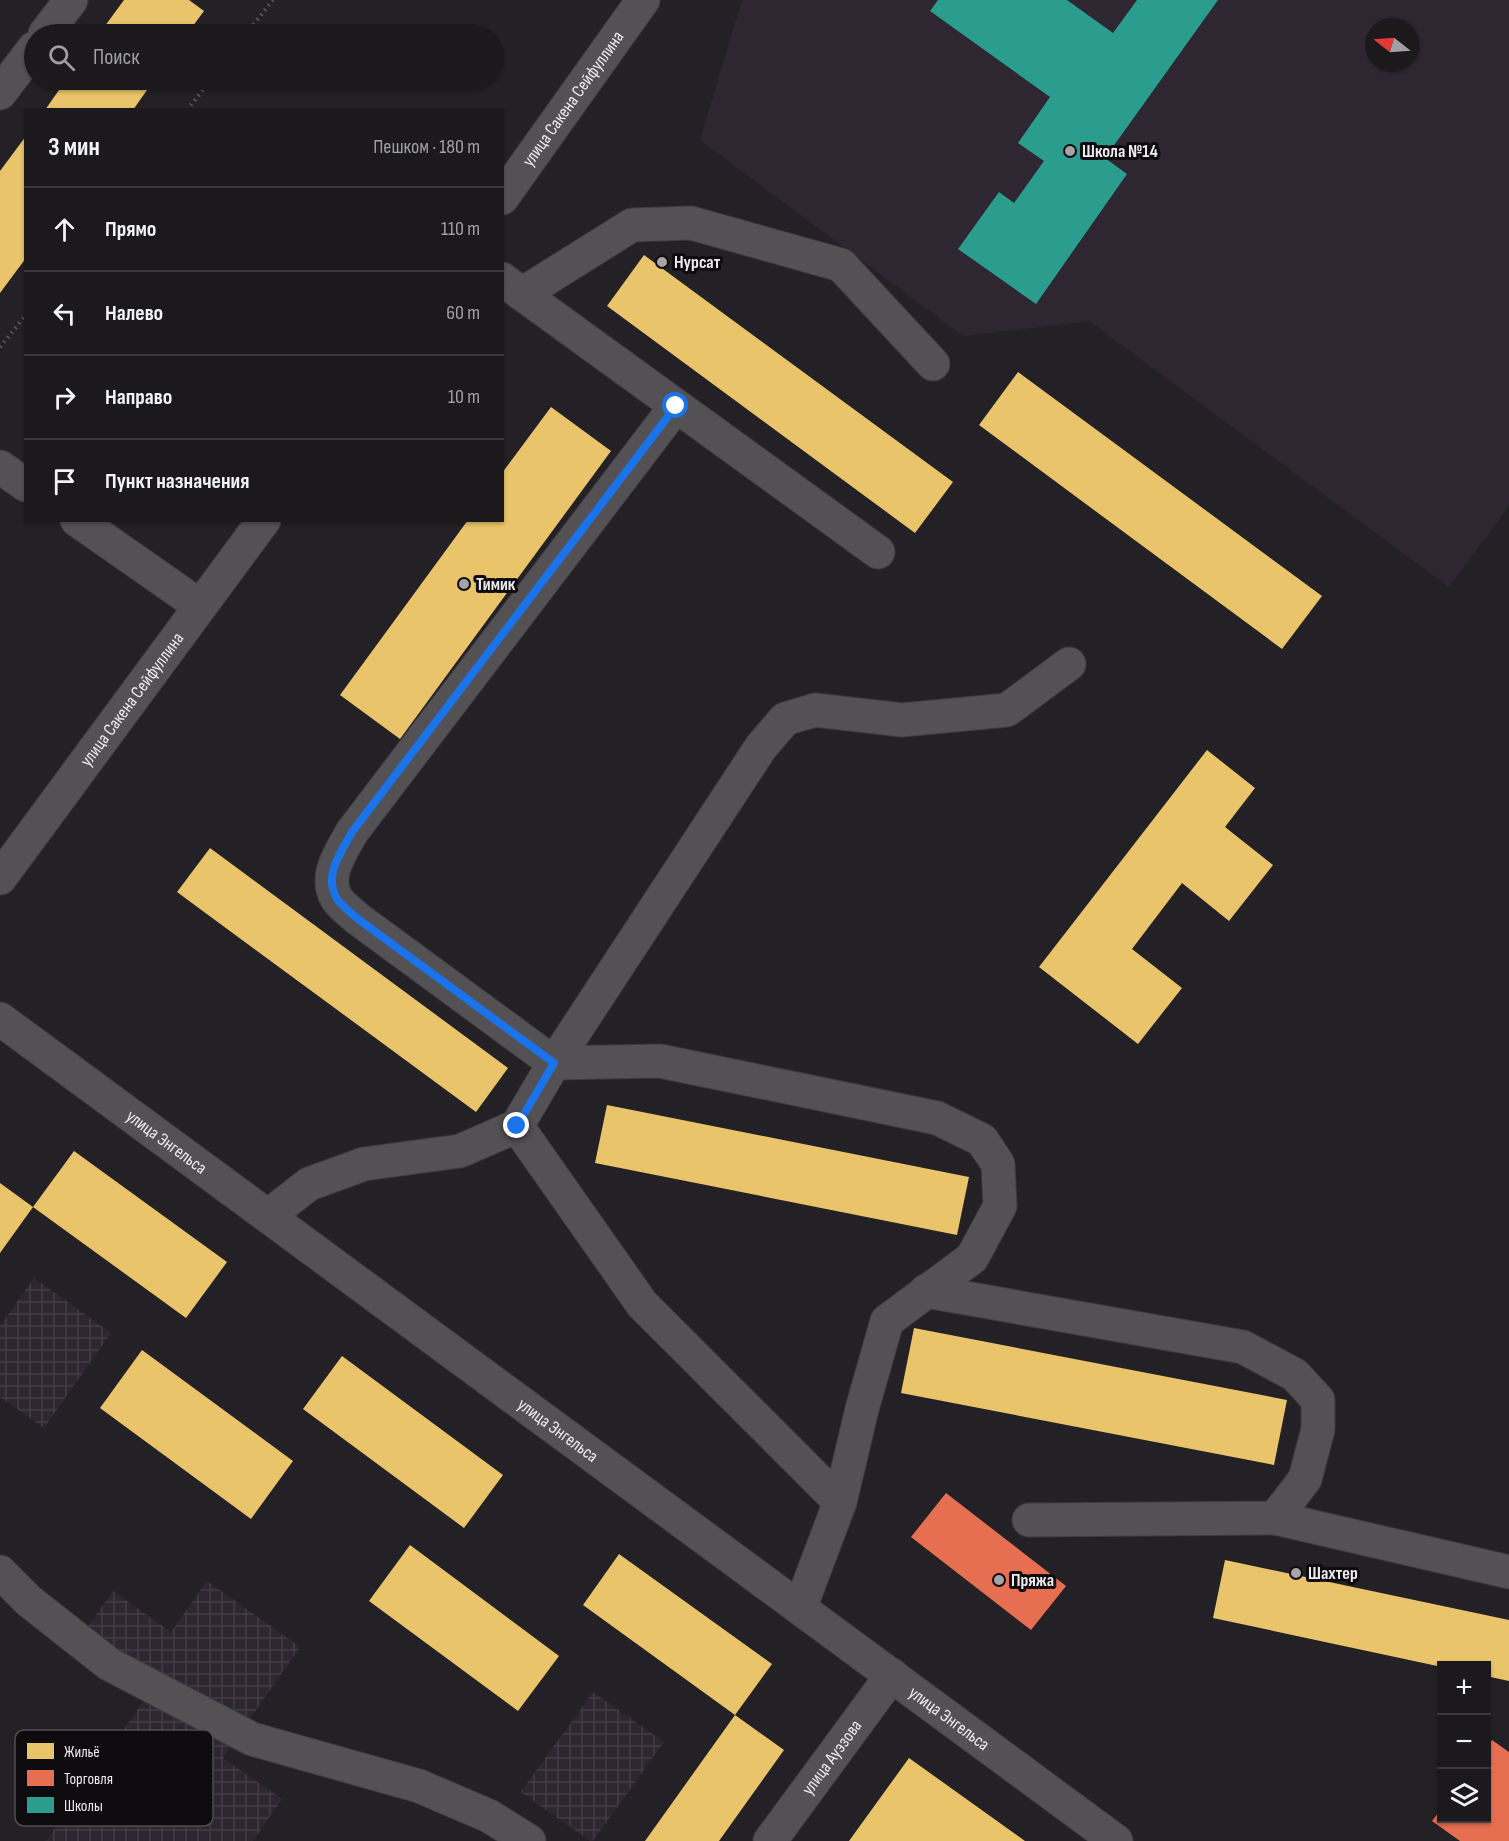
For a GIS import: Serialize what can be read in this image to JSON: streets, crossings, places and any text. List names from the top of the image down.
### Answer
{
  "streets": {
    "street": ["улица Сакена Сейфуллина", "улица Энгельса", "улица Ауэзова"]
  },
  "crossings": [
    ["улица Энгельса", "улица Ауэзова"]
  ],
  "places": [
    "Школа №14",
    "Нурсат",
    "Тимик",
    "Шахтер",
    "Пряжа"
  ],
  "legend": ["Жильё", "Торговля", "Школы"],
  "north": "left",
  "page": {
    "search": "Поиск",
    "heading": ["3 мин", "Пешком · 180 m"],
    "list": [
      ["Прямо", "110 m"],
      ["Налево", "60 m"],
      ["Направо", "10 m"],
      "Пункт назначения"
    ],
    "map_buttons": ["+", "−"]
  }
}
